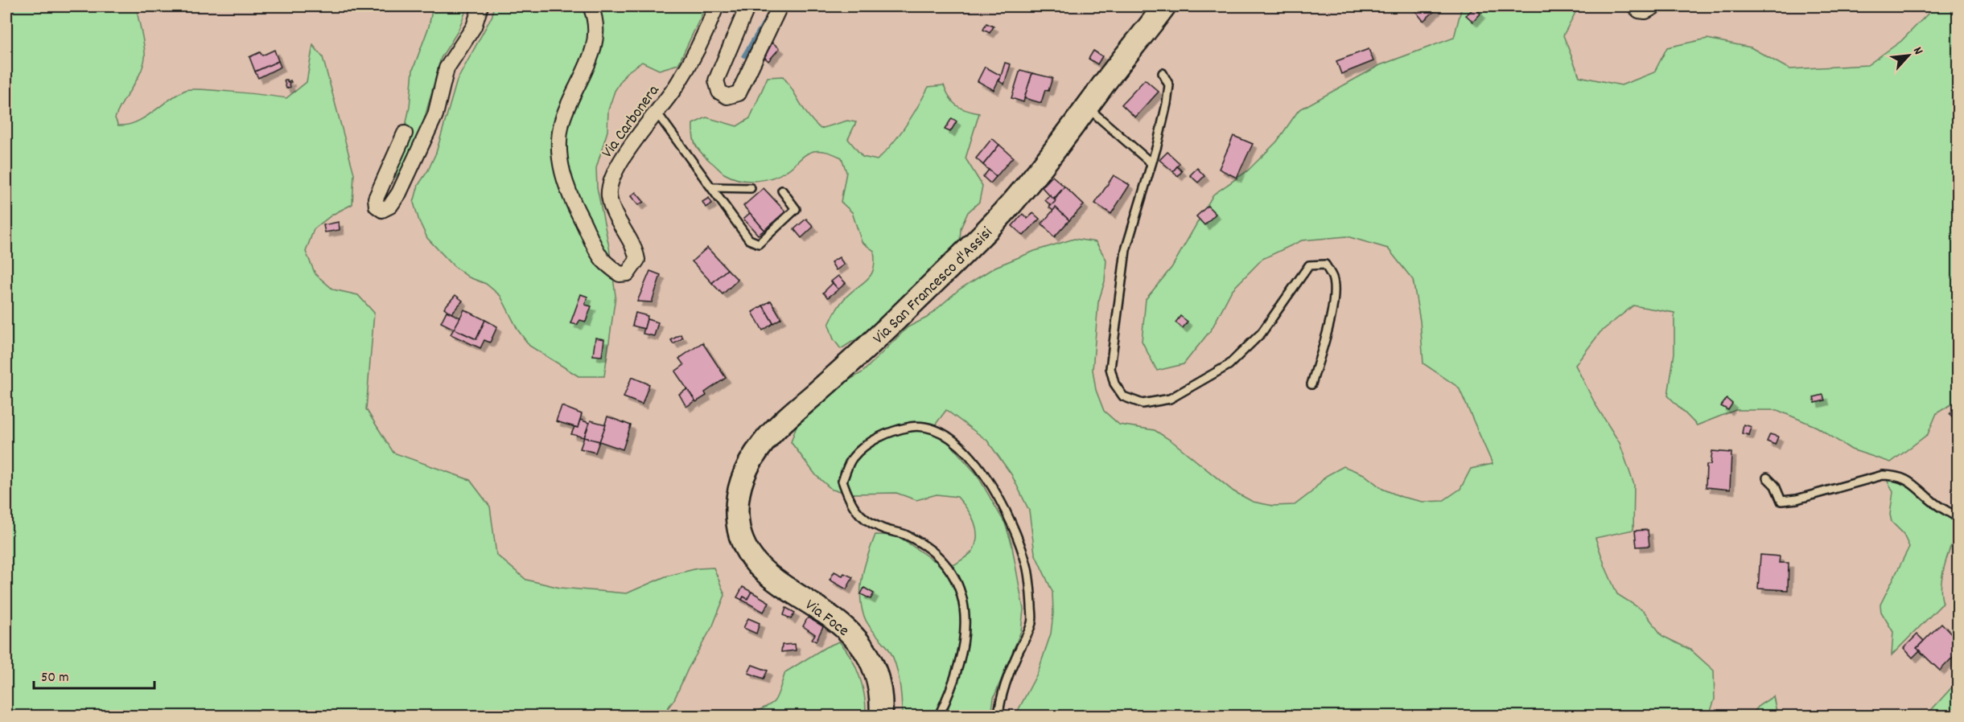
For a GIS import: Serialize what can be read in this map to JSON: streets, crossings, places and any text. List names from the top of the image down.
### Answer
{
  "streets": {
    "main road": ["Via San Francesco d'Assisi", "Via Foce"],
    "street": ["Via Carbonera"]
  },
  "crossings": [
    ["Via San Francesco d'Assisi", "Via Foce"]
  ],
  "scale_bar": "50 m",
  "north": "top right"
}
